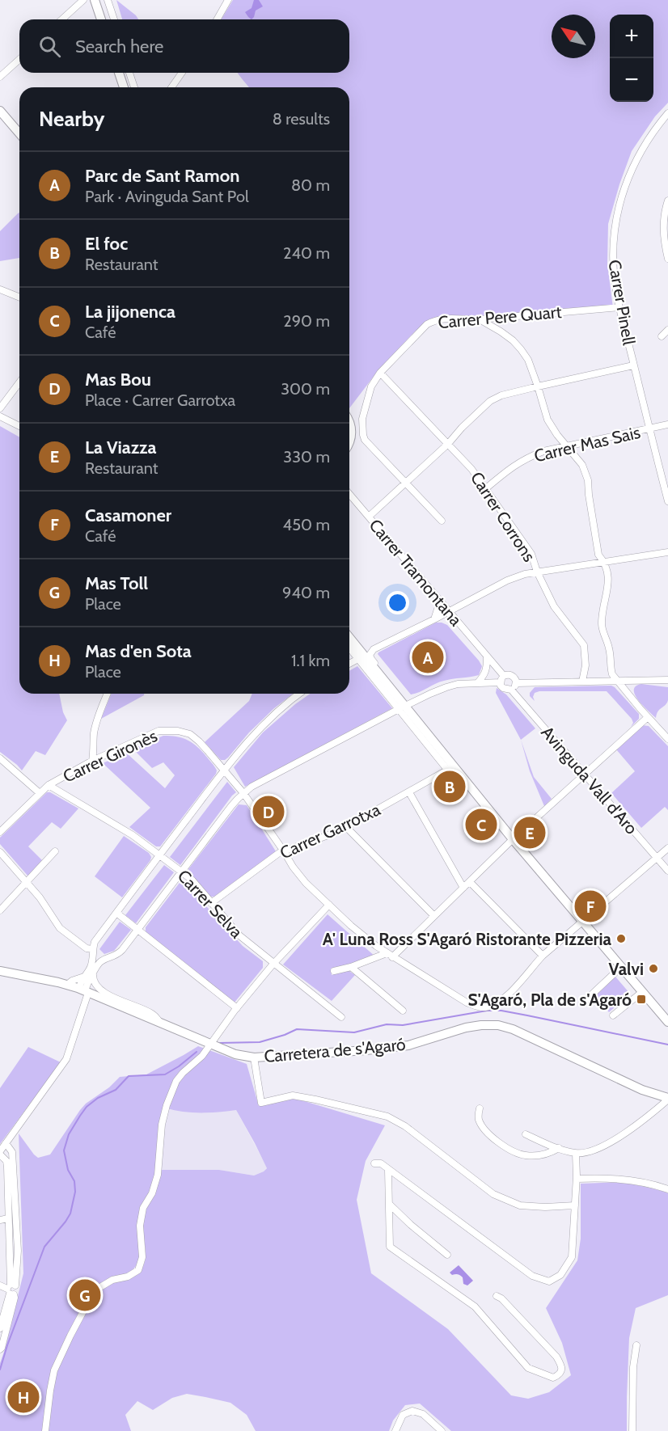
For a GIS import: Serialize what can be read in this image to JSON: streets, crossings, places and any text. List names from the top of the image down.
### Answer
{
  "streets": {
    "street": [
      "Carrer Pinell",
      "Carrer Pere Quart",
      "Carrer Mas Sais",
      "Carrer Corrons",
      "Carrer Tramontana",
      "Carrer Gironès",
      "Avinguda Vall d'Aro",
      "Carrer Garrotxa",
      "Carrer Selva",
      "Carretera de s'Agaró"
    ]
  },
  "crossings": [
    ["Carrer Pinell", "Carrer Pere Quart"],
    ["Carrer Pinell", "Carrer Mas Sais"],
    ["Carrer Pere Quart", "Carrer Corrons"],
    ["Carrer Mas Sais", "Carrer Corrons"],
    ["Carrer Tramontana", "Avinguda Vall d'Aro"],
    ["Carrer Gironès", "Carrer Garrotxa"],
    ["Carrer Gironès", "Carrer Selva"],
    ["Carrer Garrotxa", "Carrer Selva"]
  ],
  "places": {
    "other": ["A' Luna Ross S'Agaró Ristorante Pizzeria", "Valvi"],
    "transit": ["S'Agaró, Pla de s'Agaró"]
  },
  "north": "top left",
  "page": {
    "map_buttons": ["+", "−"],
    "search": "Search here",
    "heading": ["Nearby", "8 results"],
    "list": [
      {
        "mark": "A",
        "name": "Parc de Sant Ramon",
        "note": "Park · Avinguda Sant Pol",
        "value": "80 m"
      },
      {
        "mark": "B",
        "name": "El foc",
        "note": "Restaurant",
        "value": "240 m"
      },
      {
        "mark": "C",
        "name": "La jijonenca",
        "note": "Café",
        "value": "290 m"
      },
      {
        "mark": "D",
        "name": "Mas Bou",
        "note": "Place · Carrer Garrotxa",
        "value": "300 m"
      },
      {
        "mark": "E",
        "name": "La Viazza",
        "note": "Restaurant",
        "value": "330 m"
      },
      {
        "mark": "F",
        "name": "Casamoner",
        "note": "Café",
        "value": "450 m"
      },
      {
        "mark": "G",
        "name": "Mas Toll",
        "note": "Place",
        "value": "940 m"
      },
      {
        "mark": "H",
        "name": "Mas d'en Sota",
        "note": "Place",
        "value": "1.1 km"
      }
    ],
    "pins": [
      "A",
      "B",
      "D",
      "C",
      "E",
      "F",
      "G",
      "H"
    ]
  }
}
